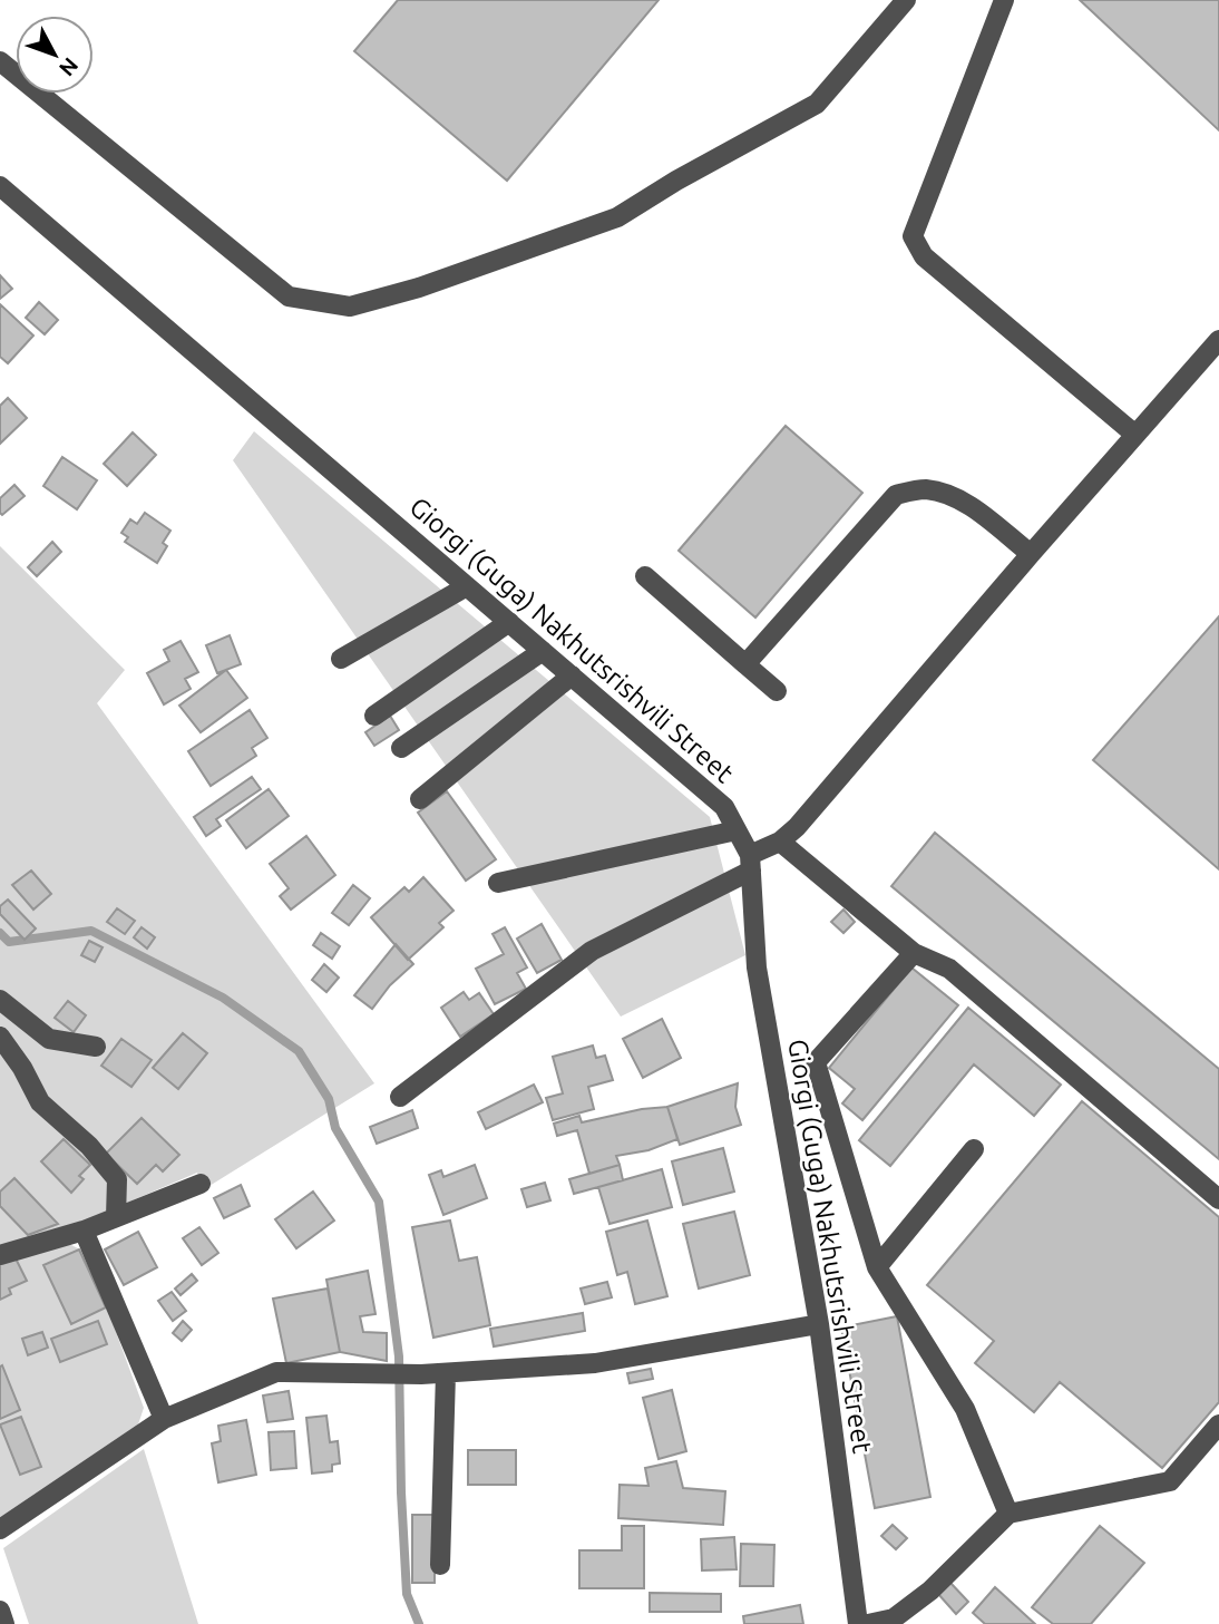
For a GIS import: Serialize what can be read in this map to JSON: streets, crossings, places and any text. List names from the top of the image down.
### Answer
{
  "streets": {
    "street": ["Giorgi (Guga) Nakhutsrishvili Street"]
  },
  "north": "bottom right"
}
